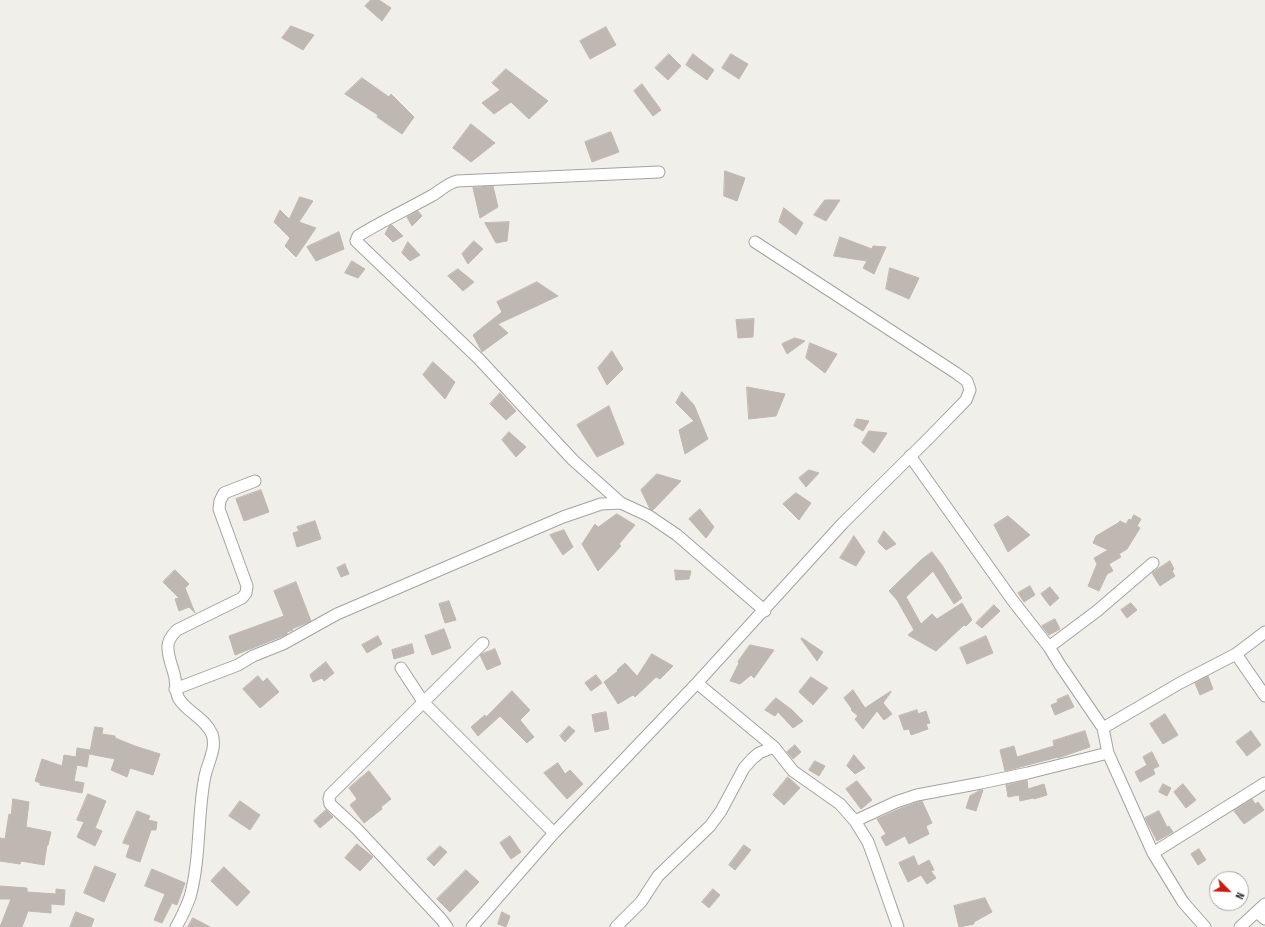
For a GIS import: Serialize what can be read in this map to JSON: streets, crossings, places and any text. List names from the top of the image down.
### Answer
{
  "north": "bottom right"
}
